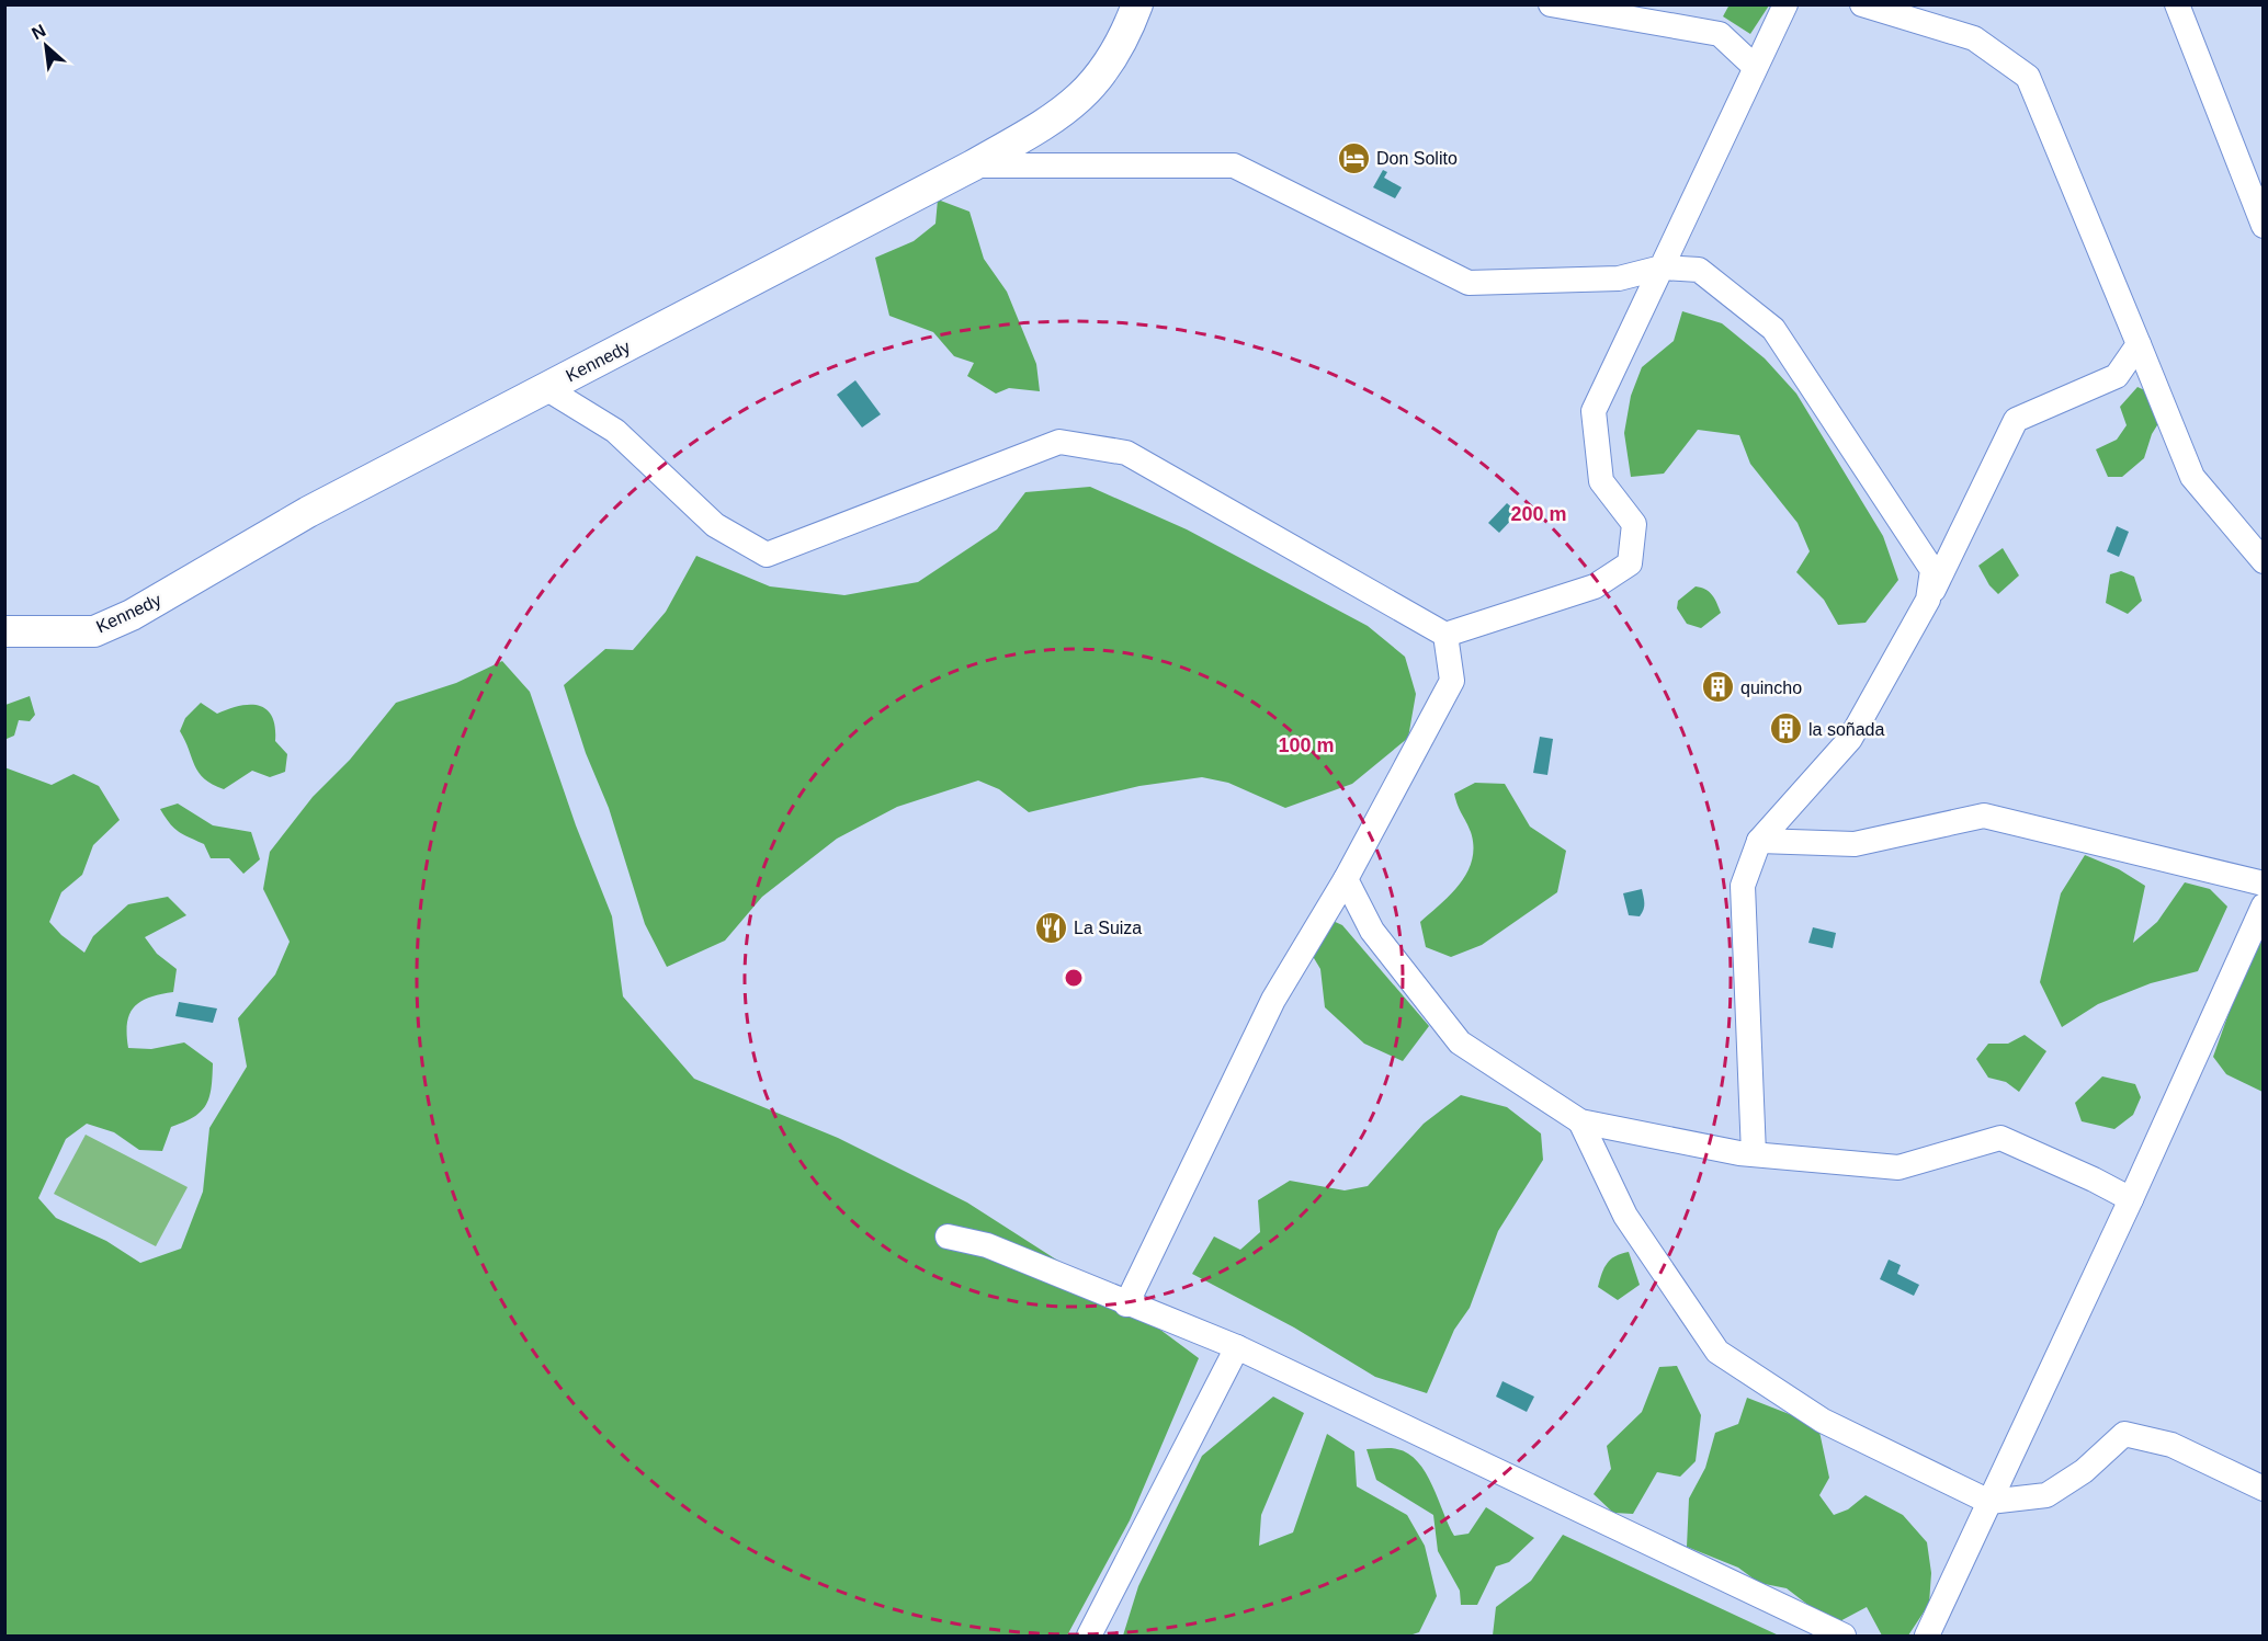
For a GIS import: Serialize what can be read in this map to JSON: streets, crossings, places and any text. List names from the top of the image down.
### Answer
{
  "streets": {
    "main road": ["Kennedy"]
  },
  "places": {
    "hotel": ["Don Solito"],
    "building": ["quincho", "la soñada"],
    "restaurant": ["La Suiza"]
  },
  "north": "top left",
  "rings": ["200 m", "100 m"]
}
